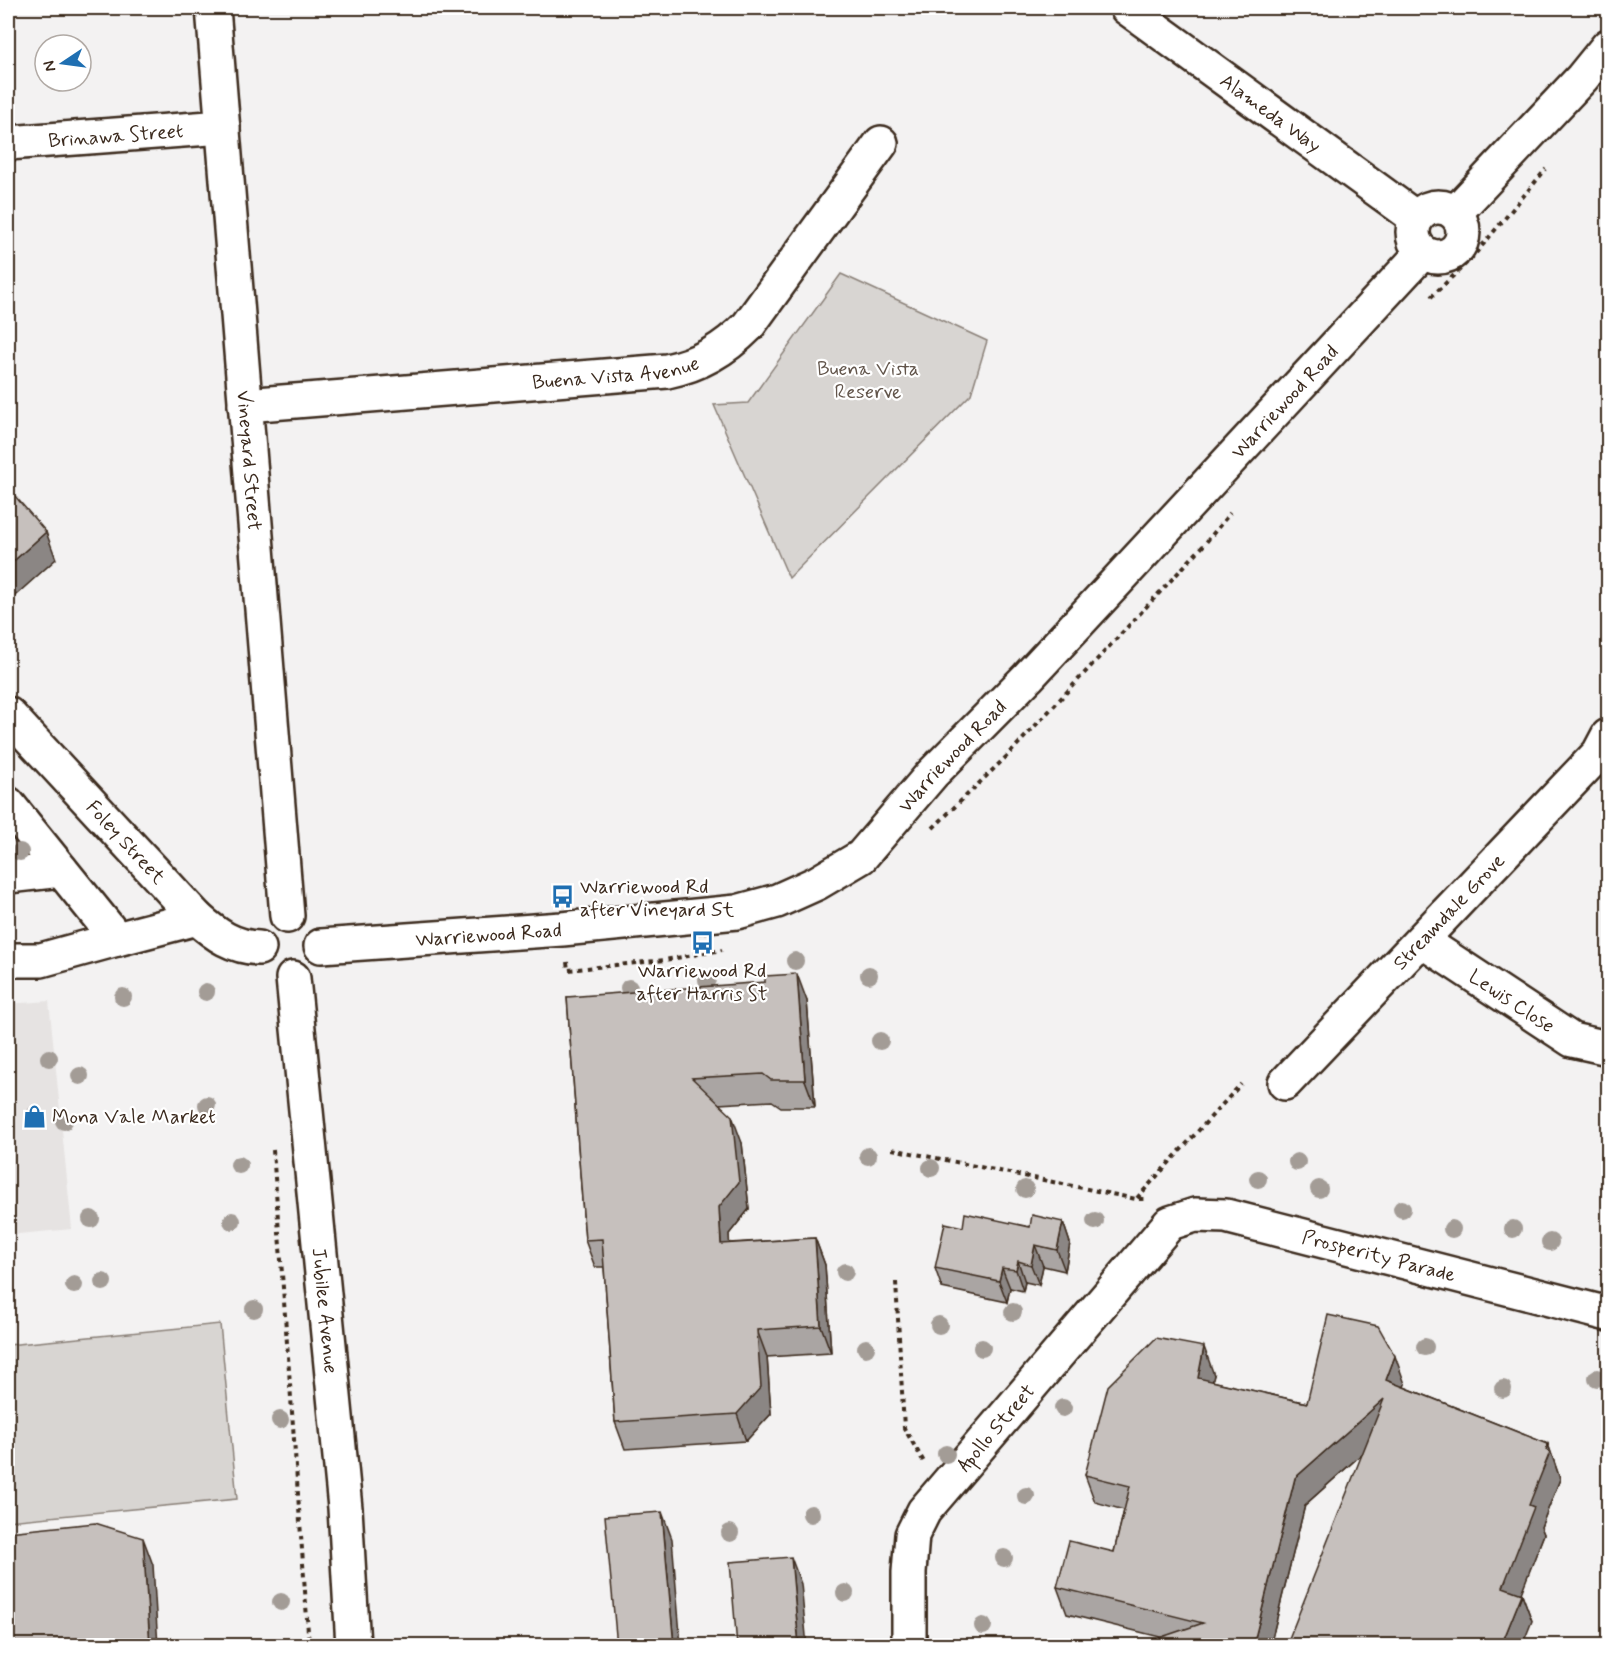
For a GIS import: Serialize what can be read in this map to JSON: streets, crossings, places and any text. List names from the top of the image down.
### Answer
{
  "streets": {
    "street": [
      "Alameda Way",
      "Brinawa Street",
      "Buena Vista Avenue",
      "Warriewood Road",
      "Vineyard Street",
      "Foley Street",
      "Streamdale Grove",
      "Lewis Close",
      "Prosperity Parade",
      "Jubilee Avenue",
      "Apollo Street"
    ]
  },
  "crossings": [
    ["Alameda Way", "Warriewood Road"],
    ["Brinawa Street", "Vineyard Street"],
    ["Buena Vista Avenue", "Vineyard Street"],
    ["Warriewood Road", "Vineyard Street"],
    ["Warriewood Road", "Foley Street"],
    ["Warriewood Road", "Jubilee Avenue"],
    ["Vineyard Street", "Foley Street"],
    ["Vineyard Street", "Jubilee Avenue"],
    ["Foley Street", "Jubilee Avenue"],
    ["Streamdale Grove", "Lewis Close"],
    ["Prosperity Parade", "Apollo Street"]
  ],
  "parks": ["Buena Vista Reserve"],
  "places": {
    "bus stop": ["Warriewood Rd after Vineyard St", "Warriewood Rd after Harris St"],
    "shop": ["Mona Vale Market"]
  },
  "north": "left"
}
